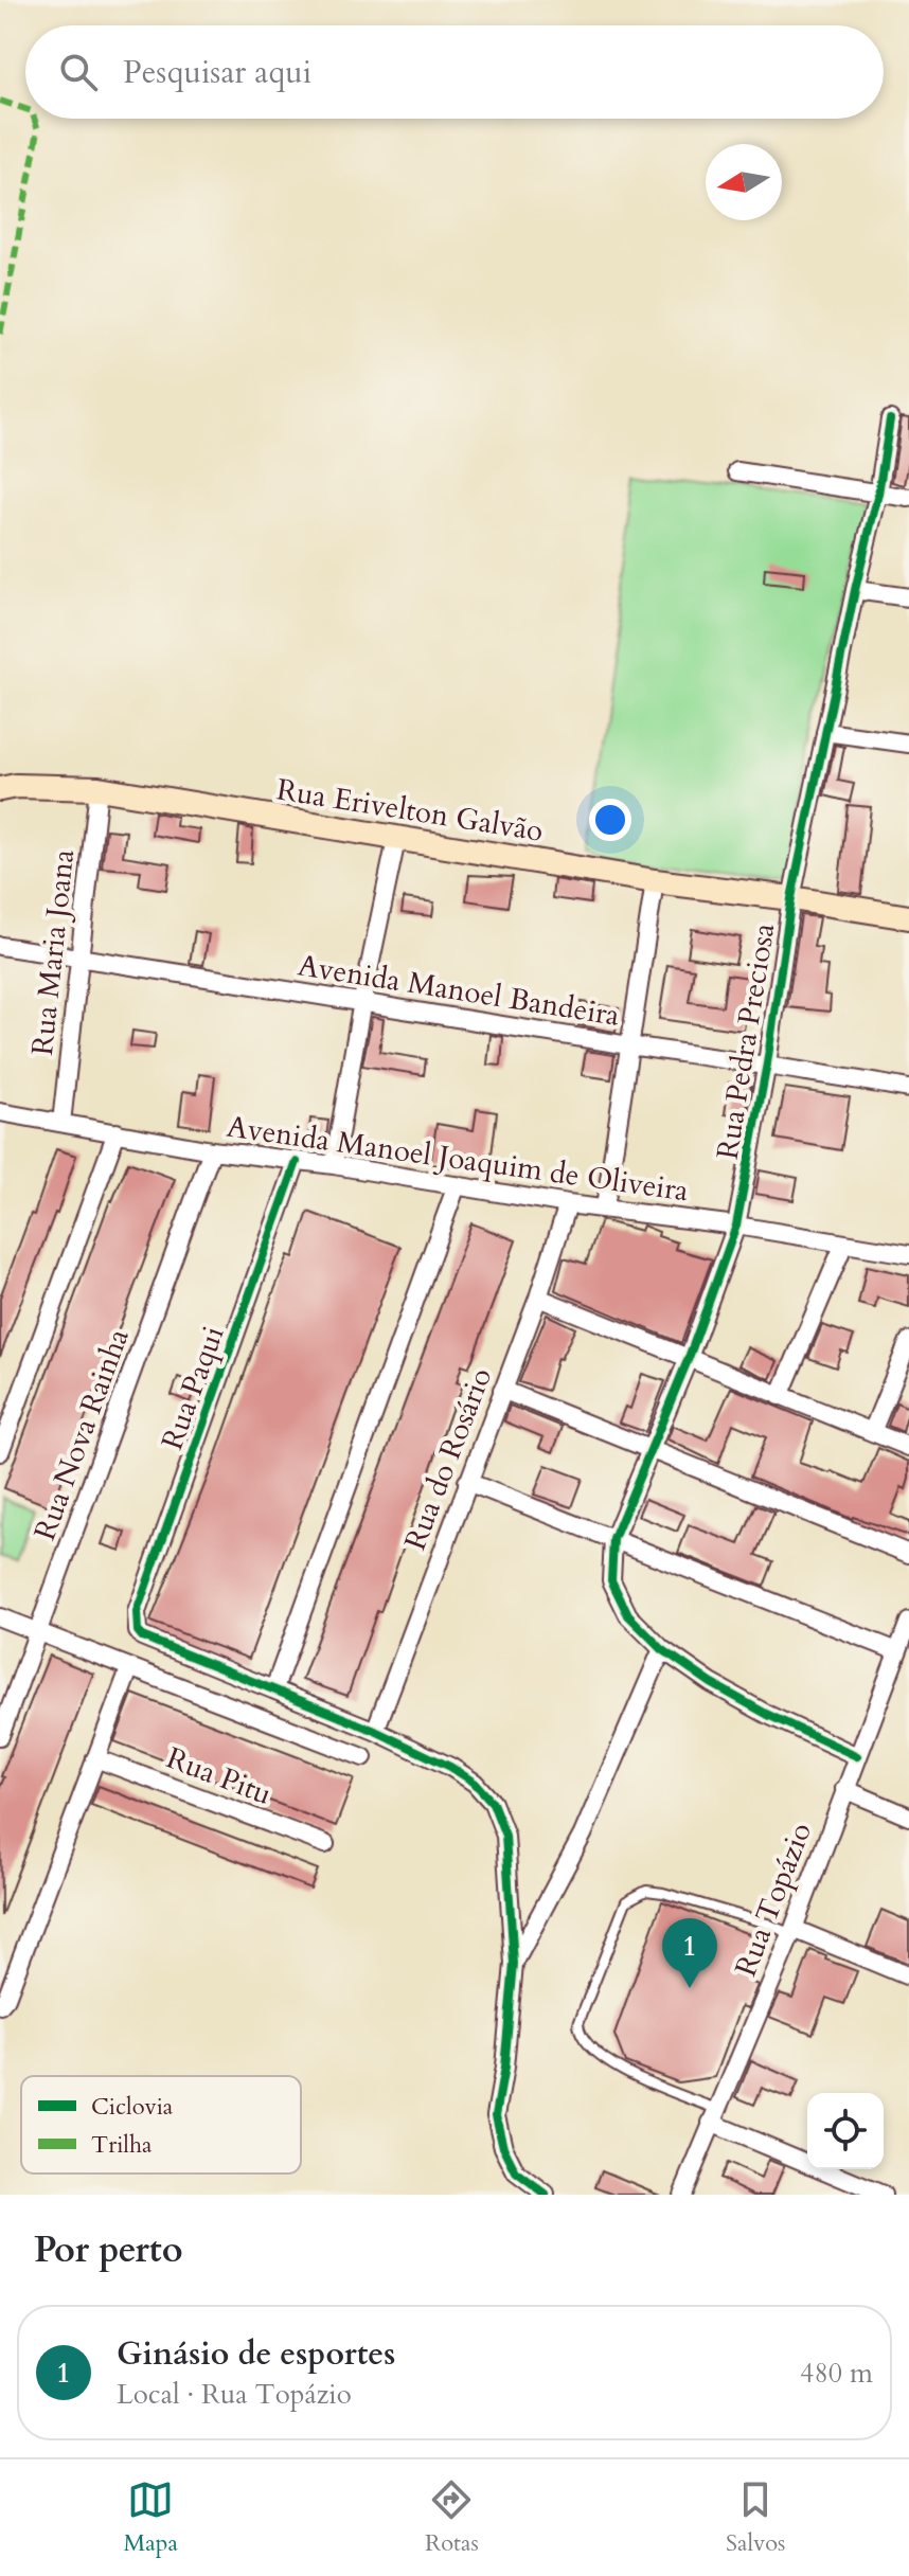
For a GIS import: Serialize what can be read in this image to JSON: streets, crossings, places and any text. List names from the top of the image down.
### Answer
{
  "streets": {
    "main road": ["Rua Erivelton Galvão"],
    "street": [
      "Rua Maria Joana",
      "Avenida Manoel Bandeira",
      "Rua Pedra Preciosa",
      "Avenida Manoel Joaquim de Oliveira",
      "Rua Paqui",
      "Rua Nova Rainha",
      "Rua do Rosário",
      "Rua Pitu",
      "Rua Topázio"
    ]
  },
  "crossings": [
    ["Rua Erivelton Galvão", "Rua Maria Joana"],
    ["Rua Erivelton Galvão", "Rua Pedra Preciosa"],
    ["Rua Maria Joana", "Avenida Manoel Bandeira"],
    ["Rua Maria Joana", "Avenida Manoel Joaquim de Oliveira"],
    ["Avenida Manoel Bandeira", "Rua Pedra Preciosa"],
    ["Rua Pedra Preciosa", "Avenida Manoel Joaquim de Oliveira"],
    ["Avenida Manoel Joaquim de Oliveira", "Rua Paqui"],
    ["Avenida Manoel Joaquim de Oliveira", "Rua Nova Rainha"],
    ["Avenida Manoel Joaquim de Oliveira", "Rua do Rosário"]
  ],
  "legend": ["Ciclovia", "Trilha"],
  "north": "left",
  "page": {
    "search": "Pesquisar aqui",
    "pins": "1",
    "heading": "Por perto",
    "list": [
      {
        "mark": "1",
        "name": "Ginásio de esportes",
        "note": "Local · Rua Topázio",
        "value": "480 m"
      }
    ],
    "nav": ["Mapa", "Rotas", "Salvos"]
  }
}
